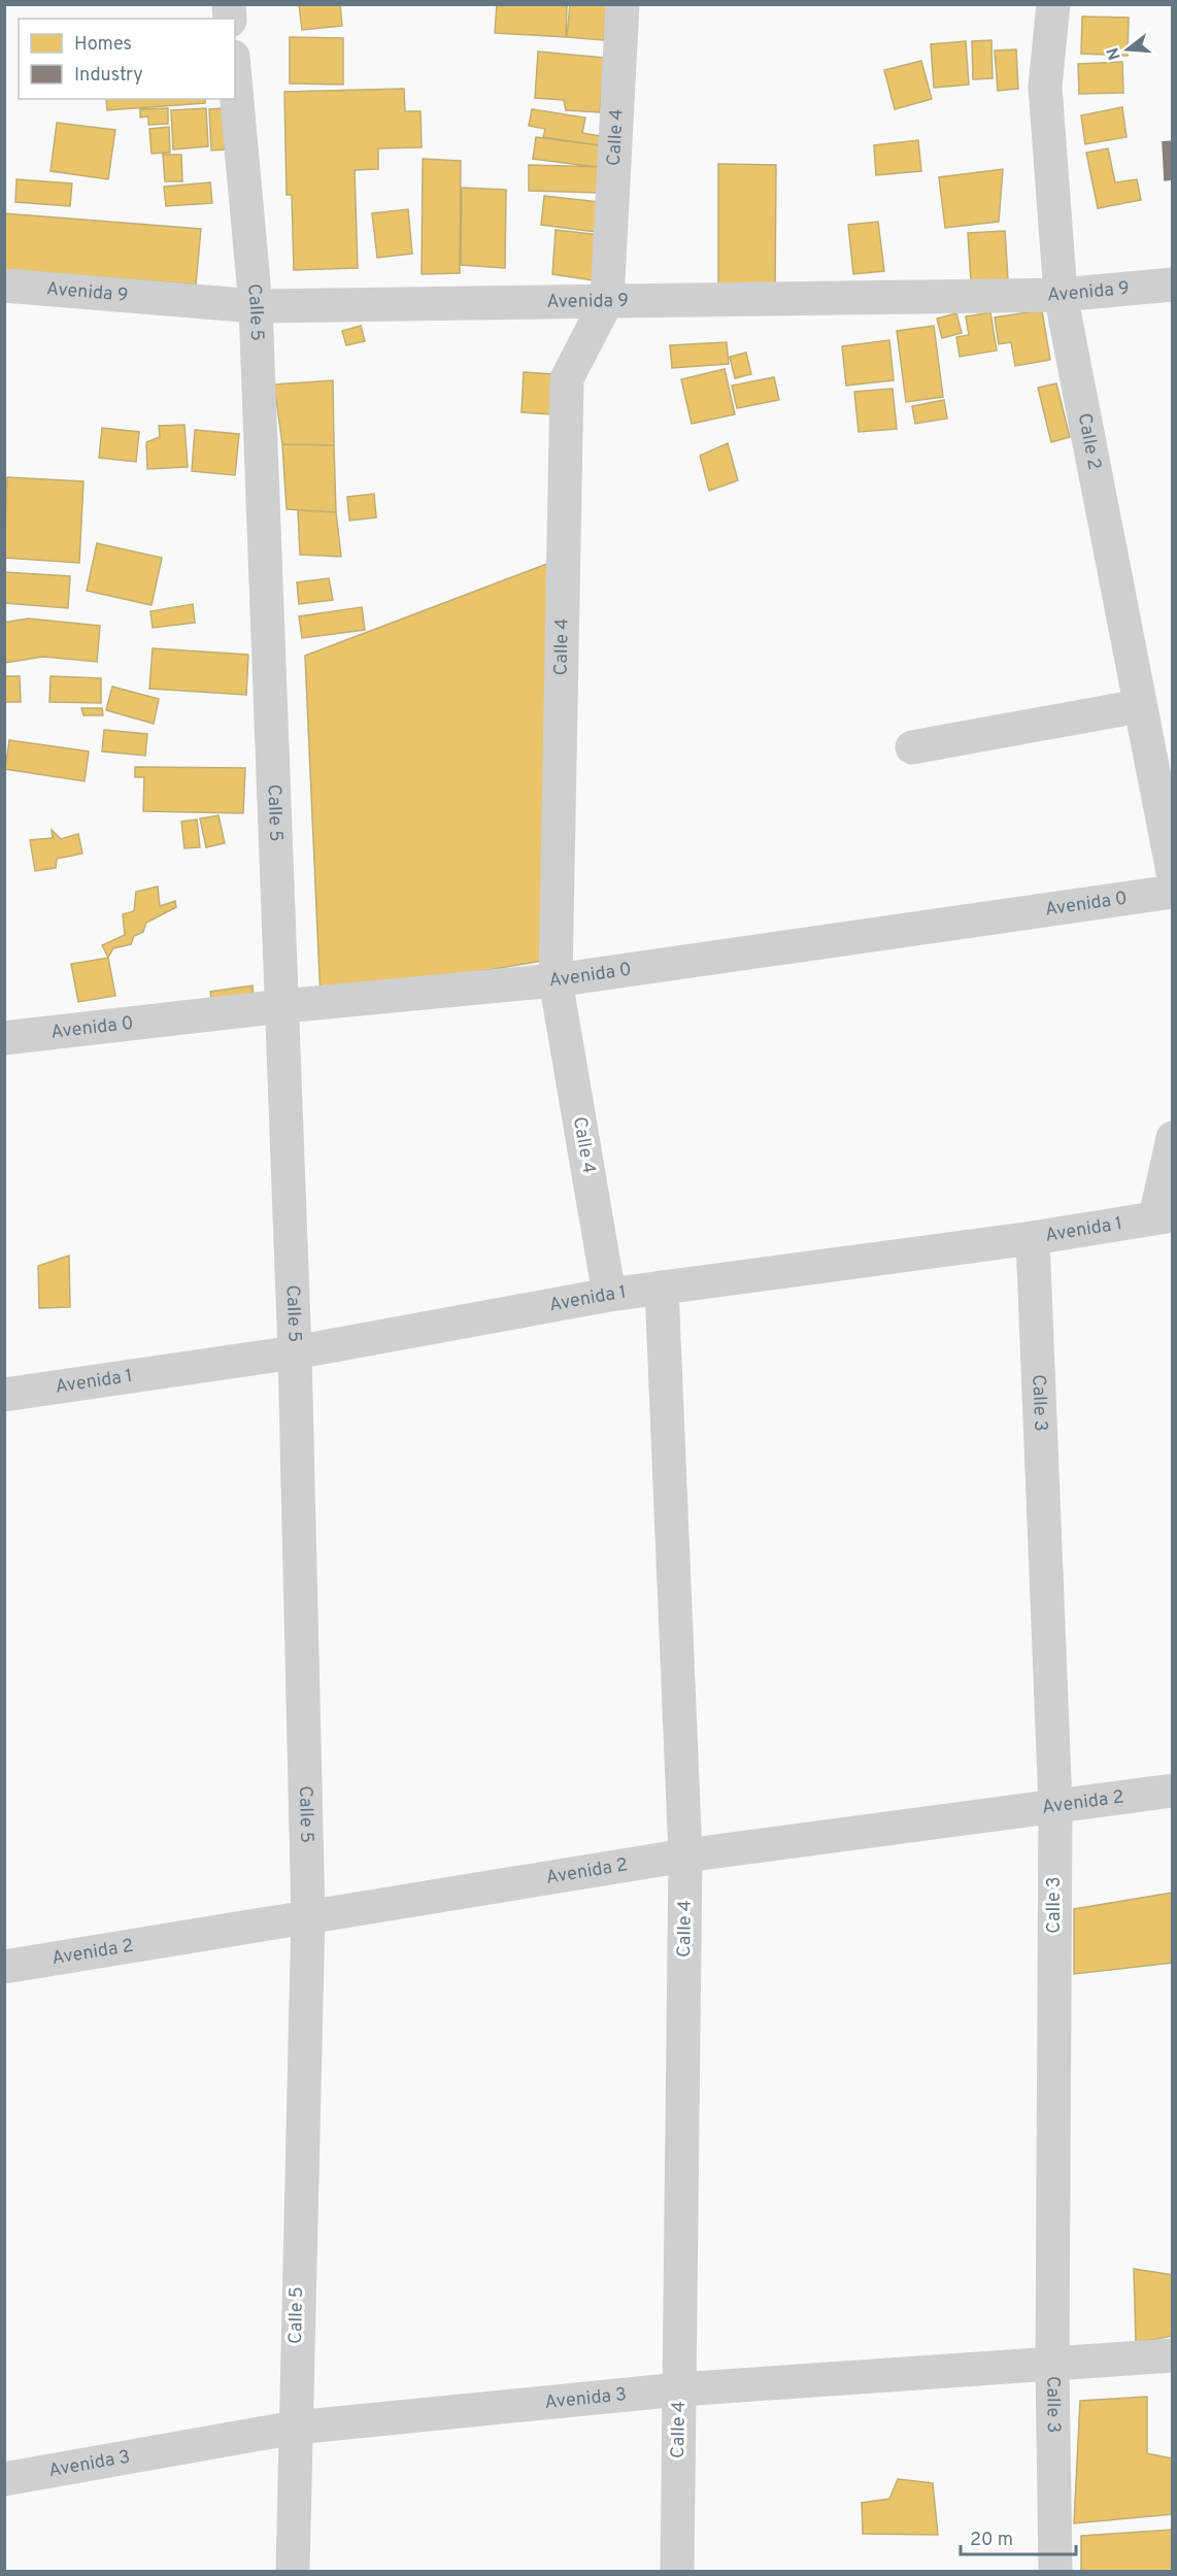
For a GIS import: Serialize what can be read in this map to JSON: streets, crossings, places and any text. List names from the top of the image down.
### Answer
{
  "streets": {
    "street": [
      "Calle 4",
      "Avenida 9",
      "Calle 5",
      "Calle 2",
      "Avenida 0",
      "Avenida 1",
      "Calle 3",
      "Avenida 2",
      "Avenida 3"
    ]
  },
  "crossings": [
    ["Calle 4", "Avenida 9"],
    ["Calle 4", "Avenida 0"],
    ["Calle 4", "Avenida 1"],
    ["Calle 4", "Avenida 2"],
    ["Calle 4", "Avenida 3"],
    ["Avenida 9", "Calle 5"],
    ["Avenida 9", "Calle 2"],
    ["Calle 5", "Avenida 0"],
    ["Calle 5", "Avenida 1"],
    ["Calle 5", "Avenida 2"],
    ["Calle 5", "Avenida 3"],
    ["Avenida 1", "Calle 3"],
    ["Calle 3", "Avenida 2"],
    ["Calle 3", "Avenida 3"]
  ],
  "legend": ["Homes", "Industry"],
  "scale_bar": "20 m",
  "north": "left"
}
